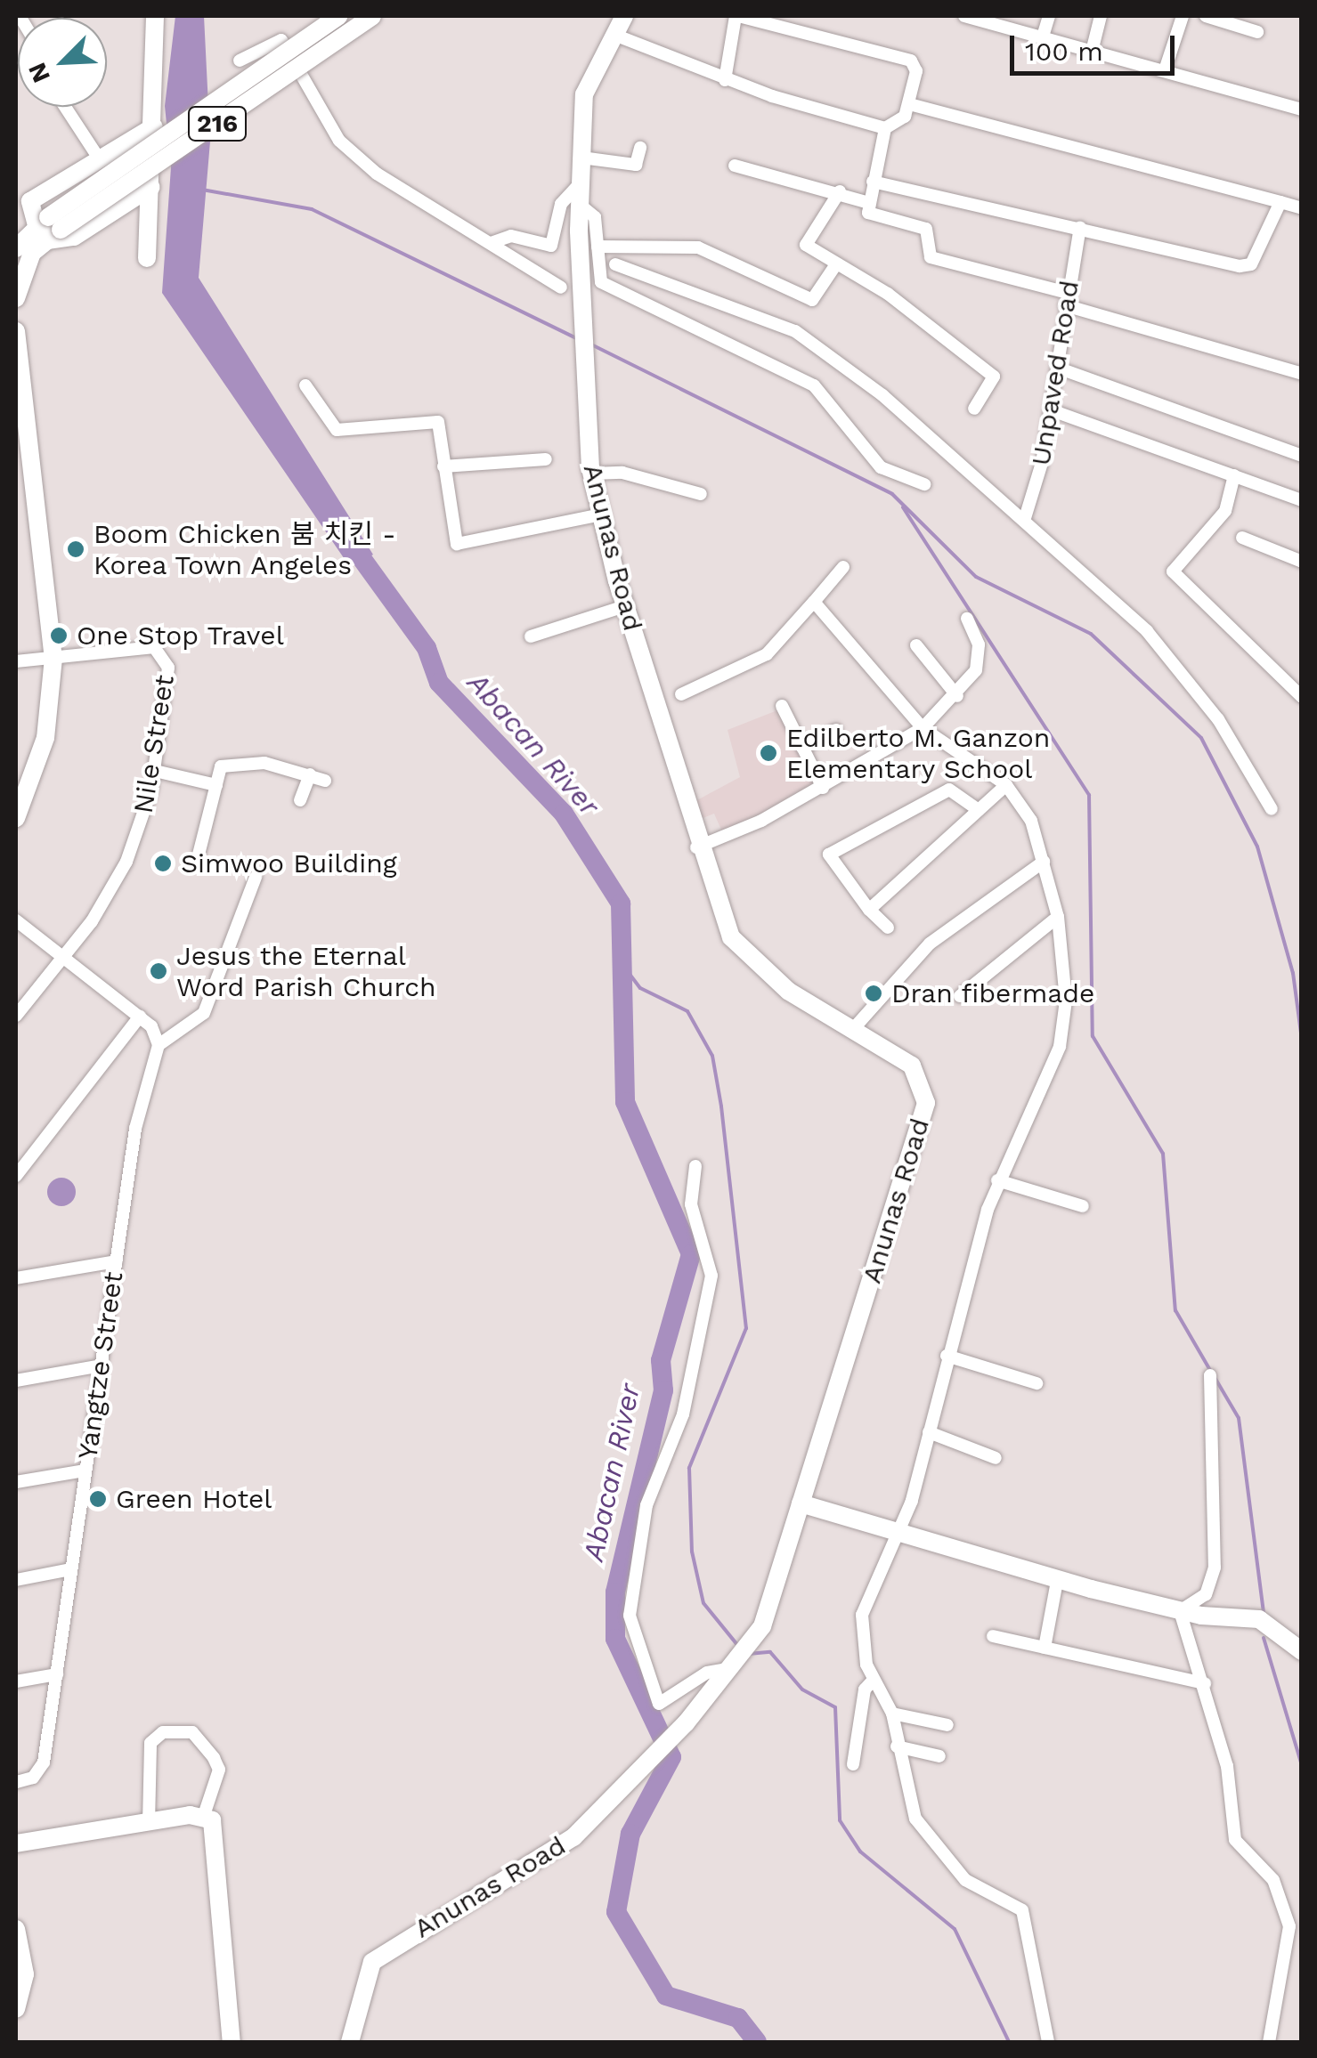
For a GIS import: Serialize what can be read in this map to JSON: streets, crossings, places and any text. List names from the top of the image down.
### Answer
{
  "streets": {
    "street": [
      "216",
      "Unpaved Road",
      "Anunas Road",
      "Nile Street",
      "Yangtze Street"
    ]
  },
  "water": ["Abacan River"],
  "places": [
    "Boom Chicken 붐 치킨 - Korea Town Angeles",
    "One Stop Travel",
    "Edilberto M. Ganzon Elementary School",
    "Simwoo Building",
    "Jesus the Eternal Word Parish Church",
    "Dran fibermade",
    "Green Hotel"
  ],
  "scale_bar": "100 m",
  "north": "bottom left"
}
